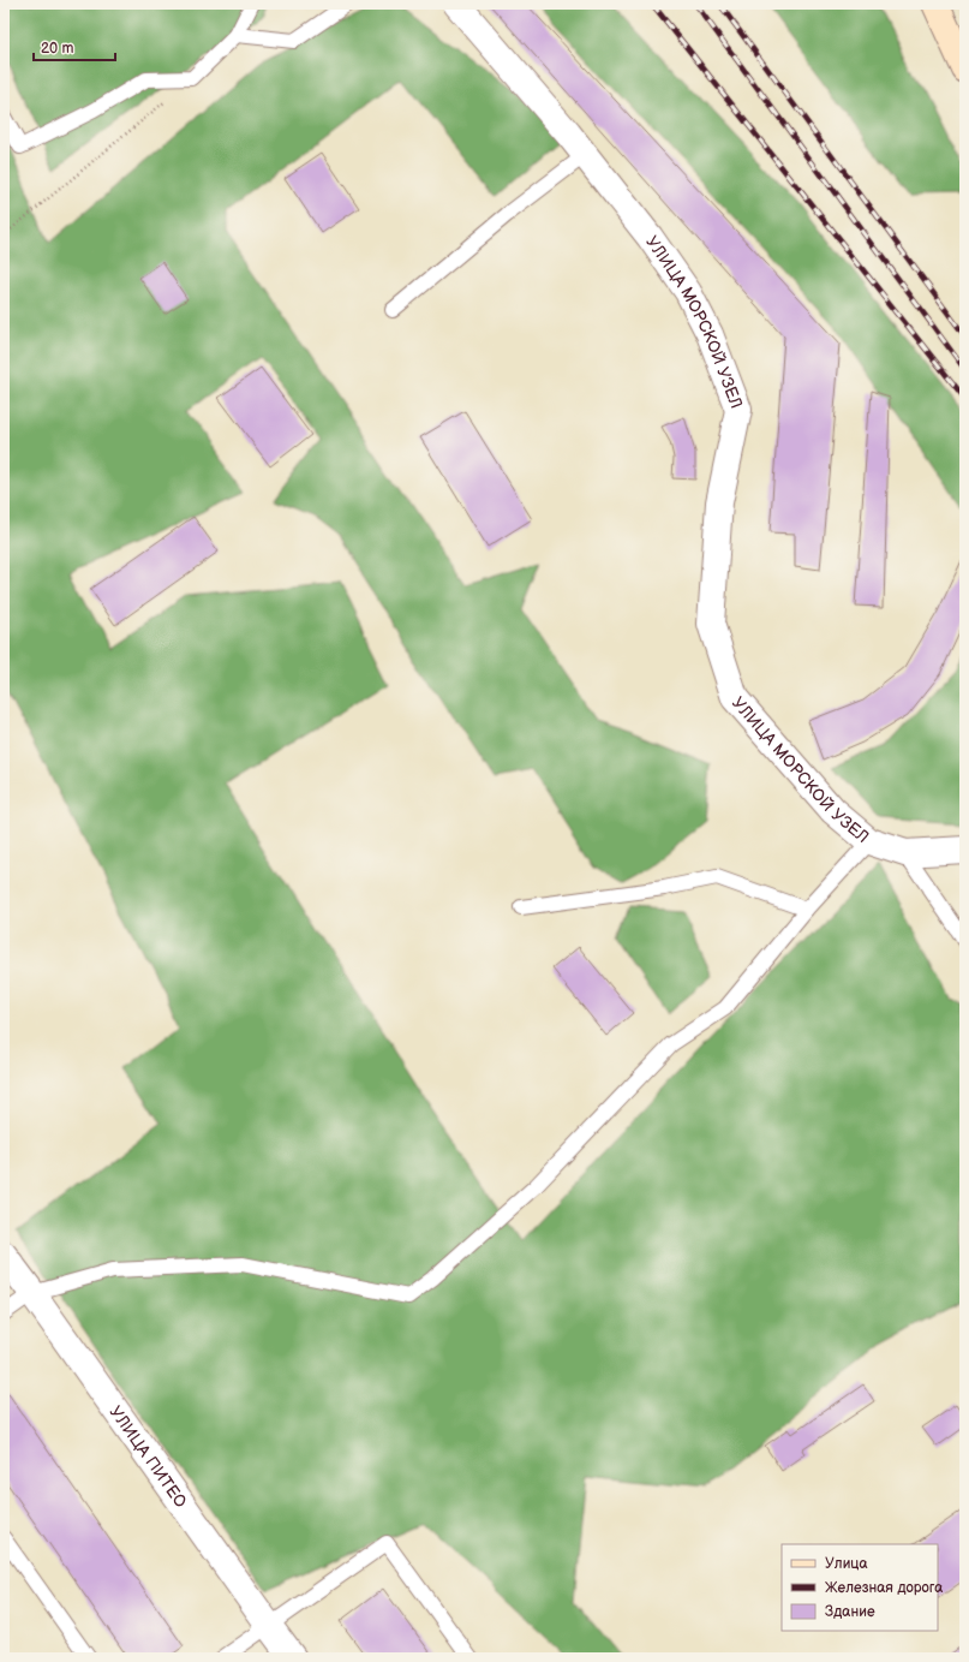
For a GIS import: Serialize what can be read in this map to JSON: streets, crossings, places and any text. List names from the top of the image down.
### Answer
{
  "streets": {
    "street": ["УЛИЦА МОРСКОЙ УЗЕЛ", "УЛИЦА ПИТЕО"]
  },
  "legend": ["Улица", "Железная дорога", "Здание"],
  "scale_bar": "20 m"
}
